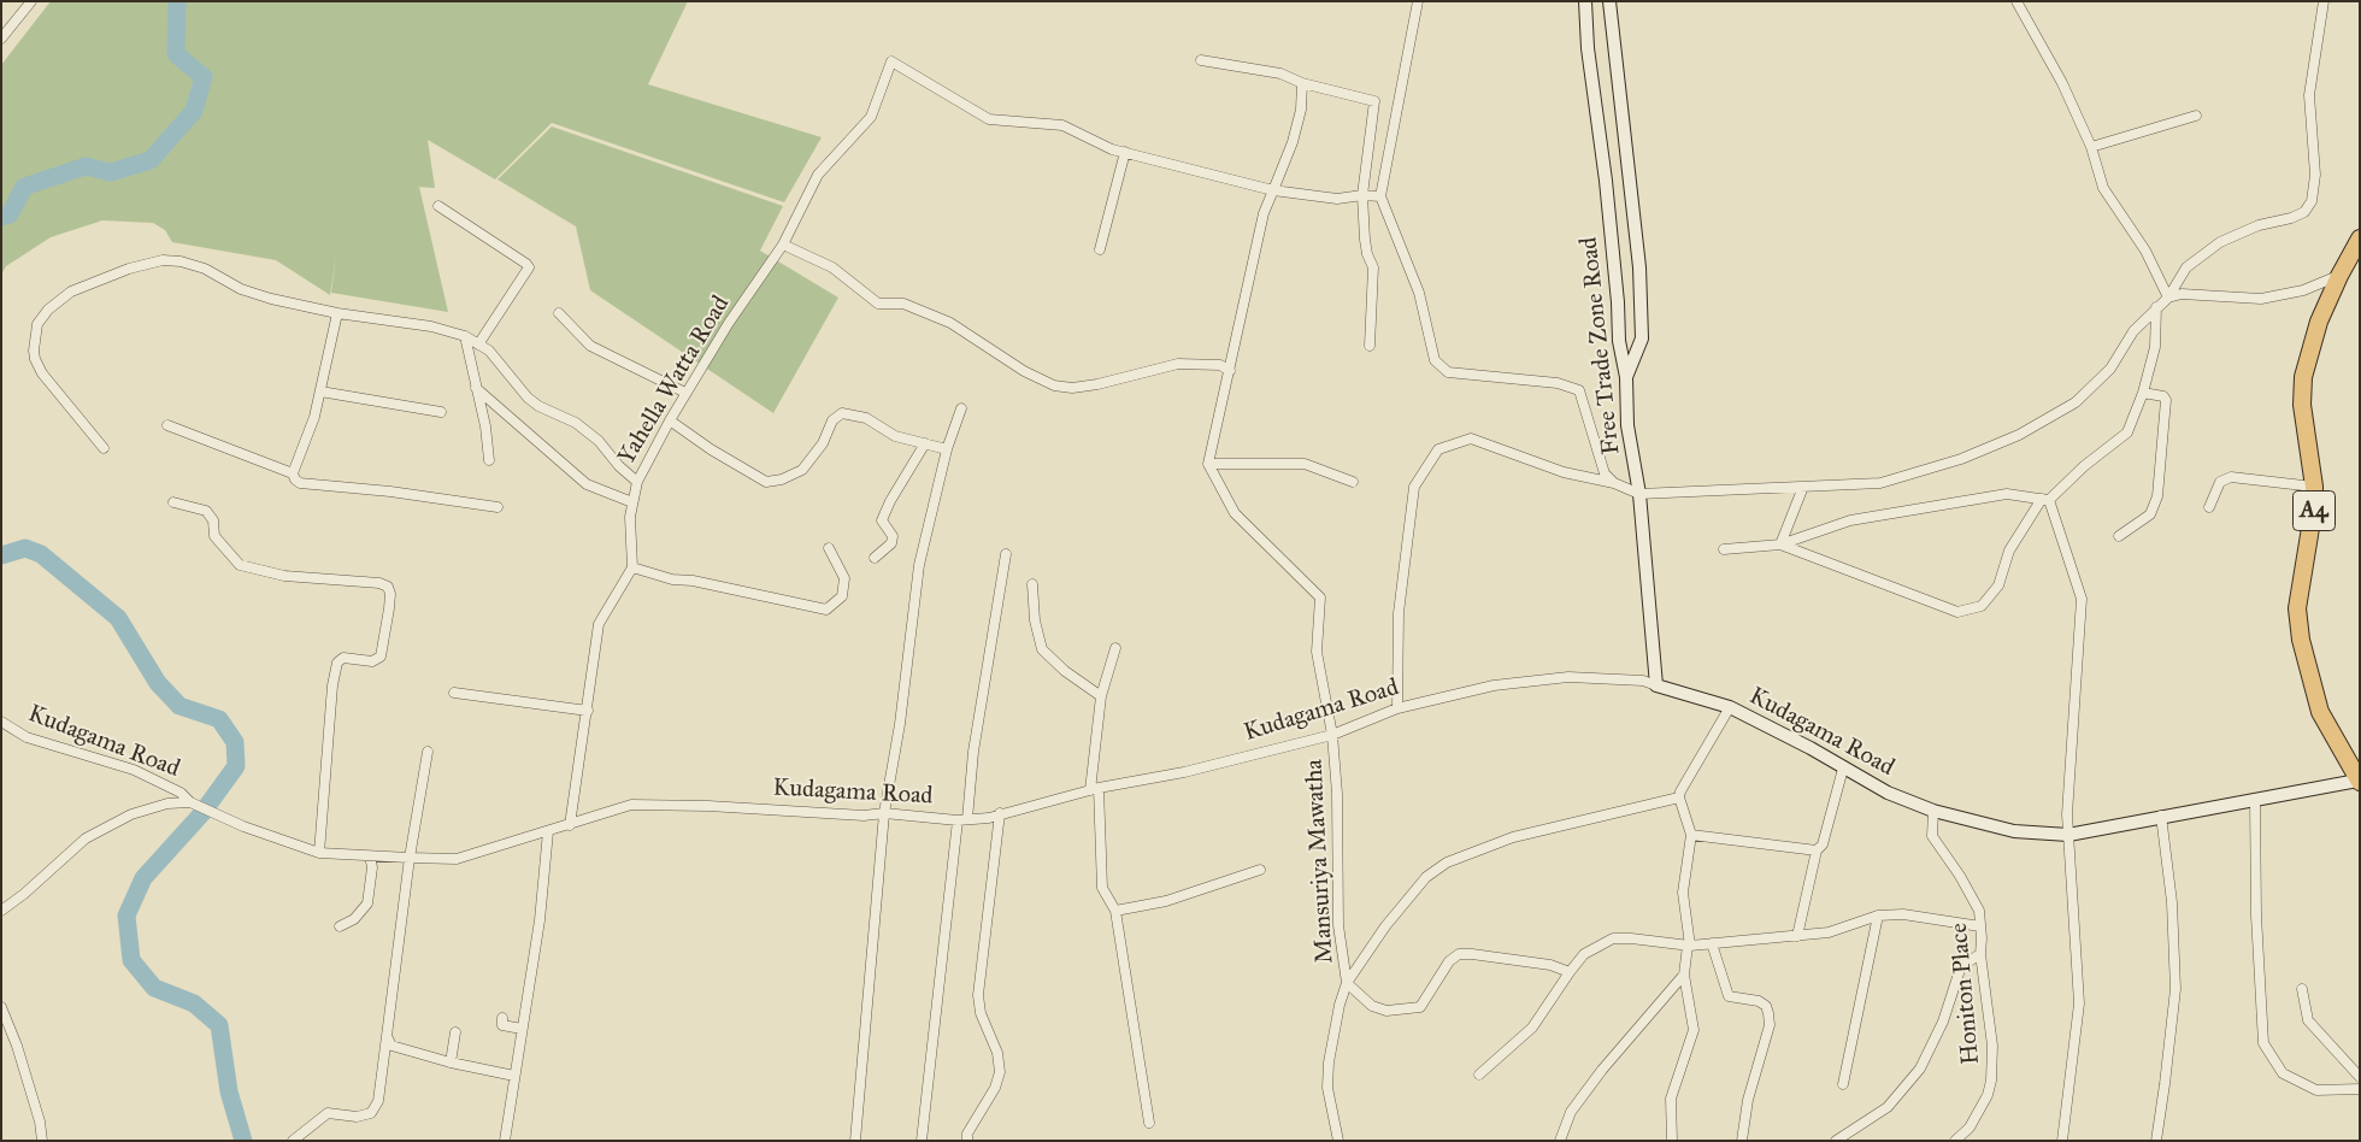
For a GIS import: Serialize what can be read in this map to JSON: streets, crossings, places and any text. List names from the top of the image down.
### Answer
{
  "streets": {
    "highway": ["A4"],
    "street": [
      "Free Trade Zone Road",
      "Yahella Watta Road",
      "Kudagama Road",
      "Mansuriya Mawatha",
      "Honiton Place"
    ]
  },
  "crossings": [
    ["Free Trade Zone Road", "Kudagama Road"],
    ["A4", "Kudagama Road"],
    ["Kudagama Road", "Mansuriya Mawatha"],
    ["Kudagama Road", "Honiton Place"]
  ]
}
